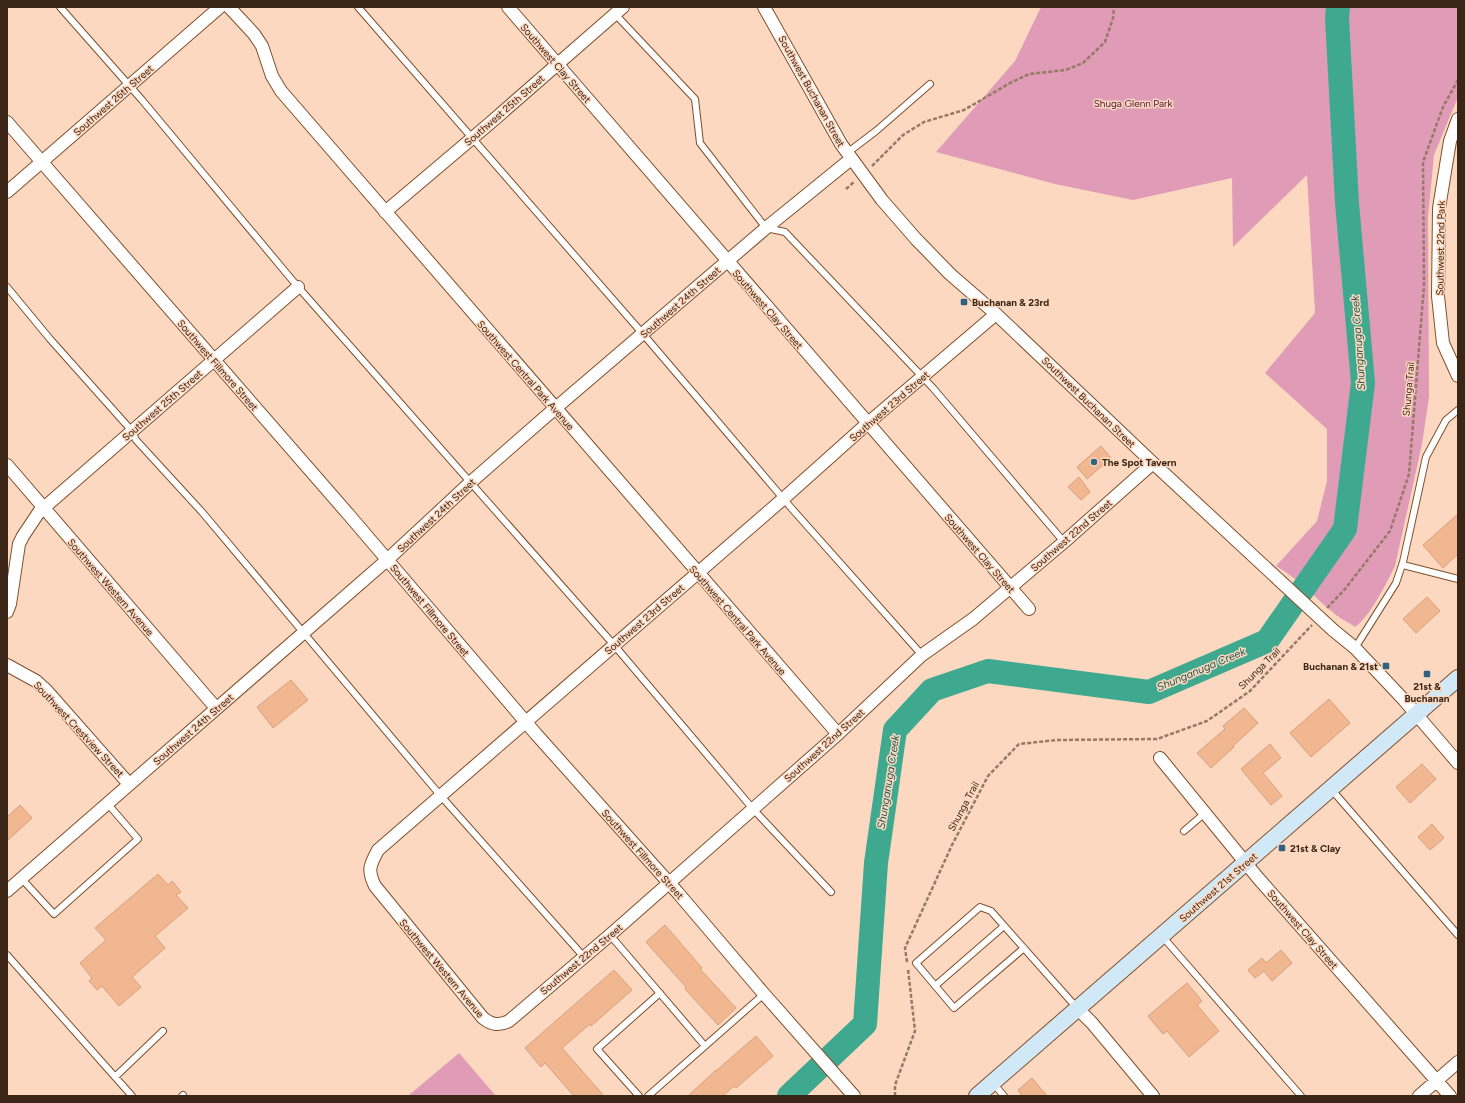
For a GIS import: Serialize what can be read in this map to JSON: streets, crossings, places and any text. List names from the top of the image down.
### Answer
{
  "streets": {
    "main road": ["Southwest 21st Street"],
    "street": [
      "Southwest Clay Street",
      "Southwest Buchanan Street",
      "Southwest 26th Street",
      "Southwest 25th Street",
      "Southwest 22nd Park",
      "Southwest 24th Street",
      "Southwest Fillmore Street",
      "Southwest Central Park Avenue",
      "Southwest 23rd Street",
      "Southwest 22nd Street",
      "Southwest Western Avenue",
      "Southwest Crestview Street"
    ],
    "path": ["Shunga Trail"]
  },
  "crossings": [
    ["Southwest Clay Street", "Southwest 25th Street"],
    ["Southwest Clay Street", "Southwest 24th Street"],
    ["Southwest Clay Street", "Southwest 23rd Street"],
    ["Southwest Clay Street", "Southwest 22nd Street"],
    ["Southwest Clay Street", "Southwest 21st Street"],
    ["Southwest Buchanan Street", "Southwest 24th Street"],
    ["Southwest Buchanan Street", "Southwest 23rd Street"],
    ["Southwest Buchanan Street", "Southwest 22nd Street"],
    ["Southwest Buchanan Street", "Southwest 21st Street"],
    ["Southwest 26th Street", "Southwest Fillmore Street"],
    ["Southwest 25th Street", "Southwest Fillmore Street"],
    ["Southwest 25th Street", "Southwest Central Park Avenue"],
    ["Southwest 25th Street", "Southwest Western Avenue"],
    ["Southwest 24th Street", "Southwest Fillmore Street"],
    ["Southwest 24th Street", "Southwest Central Park Avenue"],
    ["Southwest 24th Street", "Southwest Western Avenue"],
    ["Southwest 24th Street", "Southwest Crestview Street"],
    ["Southwest Fillmore Street", "Southwest 23rd Street"],
    ["Southwest Fillmore Street", "Southwest 22nd Street"],
    ["Southwest Central Park Avenue", "Southwest 23rd Street"],
    ["Southwest Central Park Avenue", "Southwest 22nd Street"],
    ["Southwest 23rd Street", "Southwest Western Avenue"],
    ["Southwest 22nd Street", "Southwest Western Avenue"]
  ],
  "water": ["Shunganuga Creek"],
  "parks": ["Shuga Glenn Park"],
  "places": {
    "transit": [
      "Buchanan & 23rd",
      "Buchanan & 21st",
      "21st & Buchanan",
      "21st & Clay"
    ],
    "other": ["The Spot Tavern"]
  }
}
